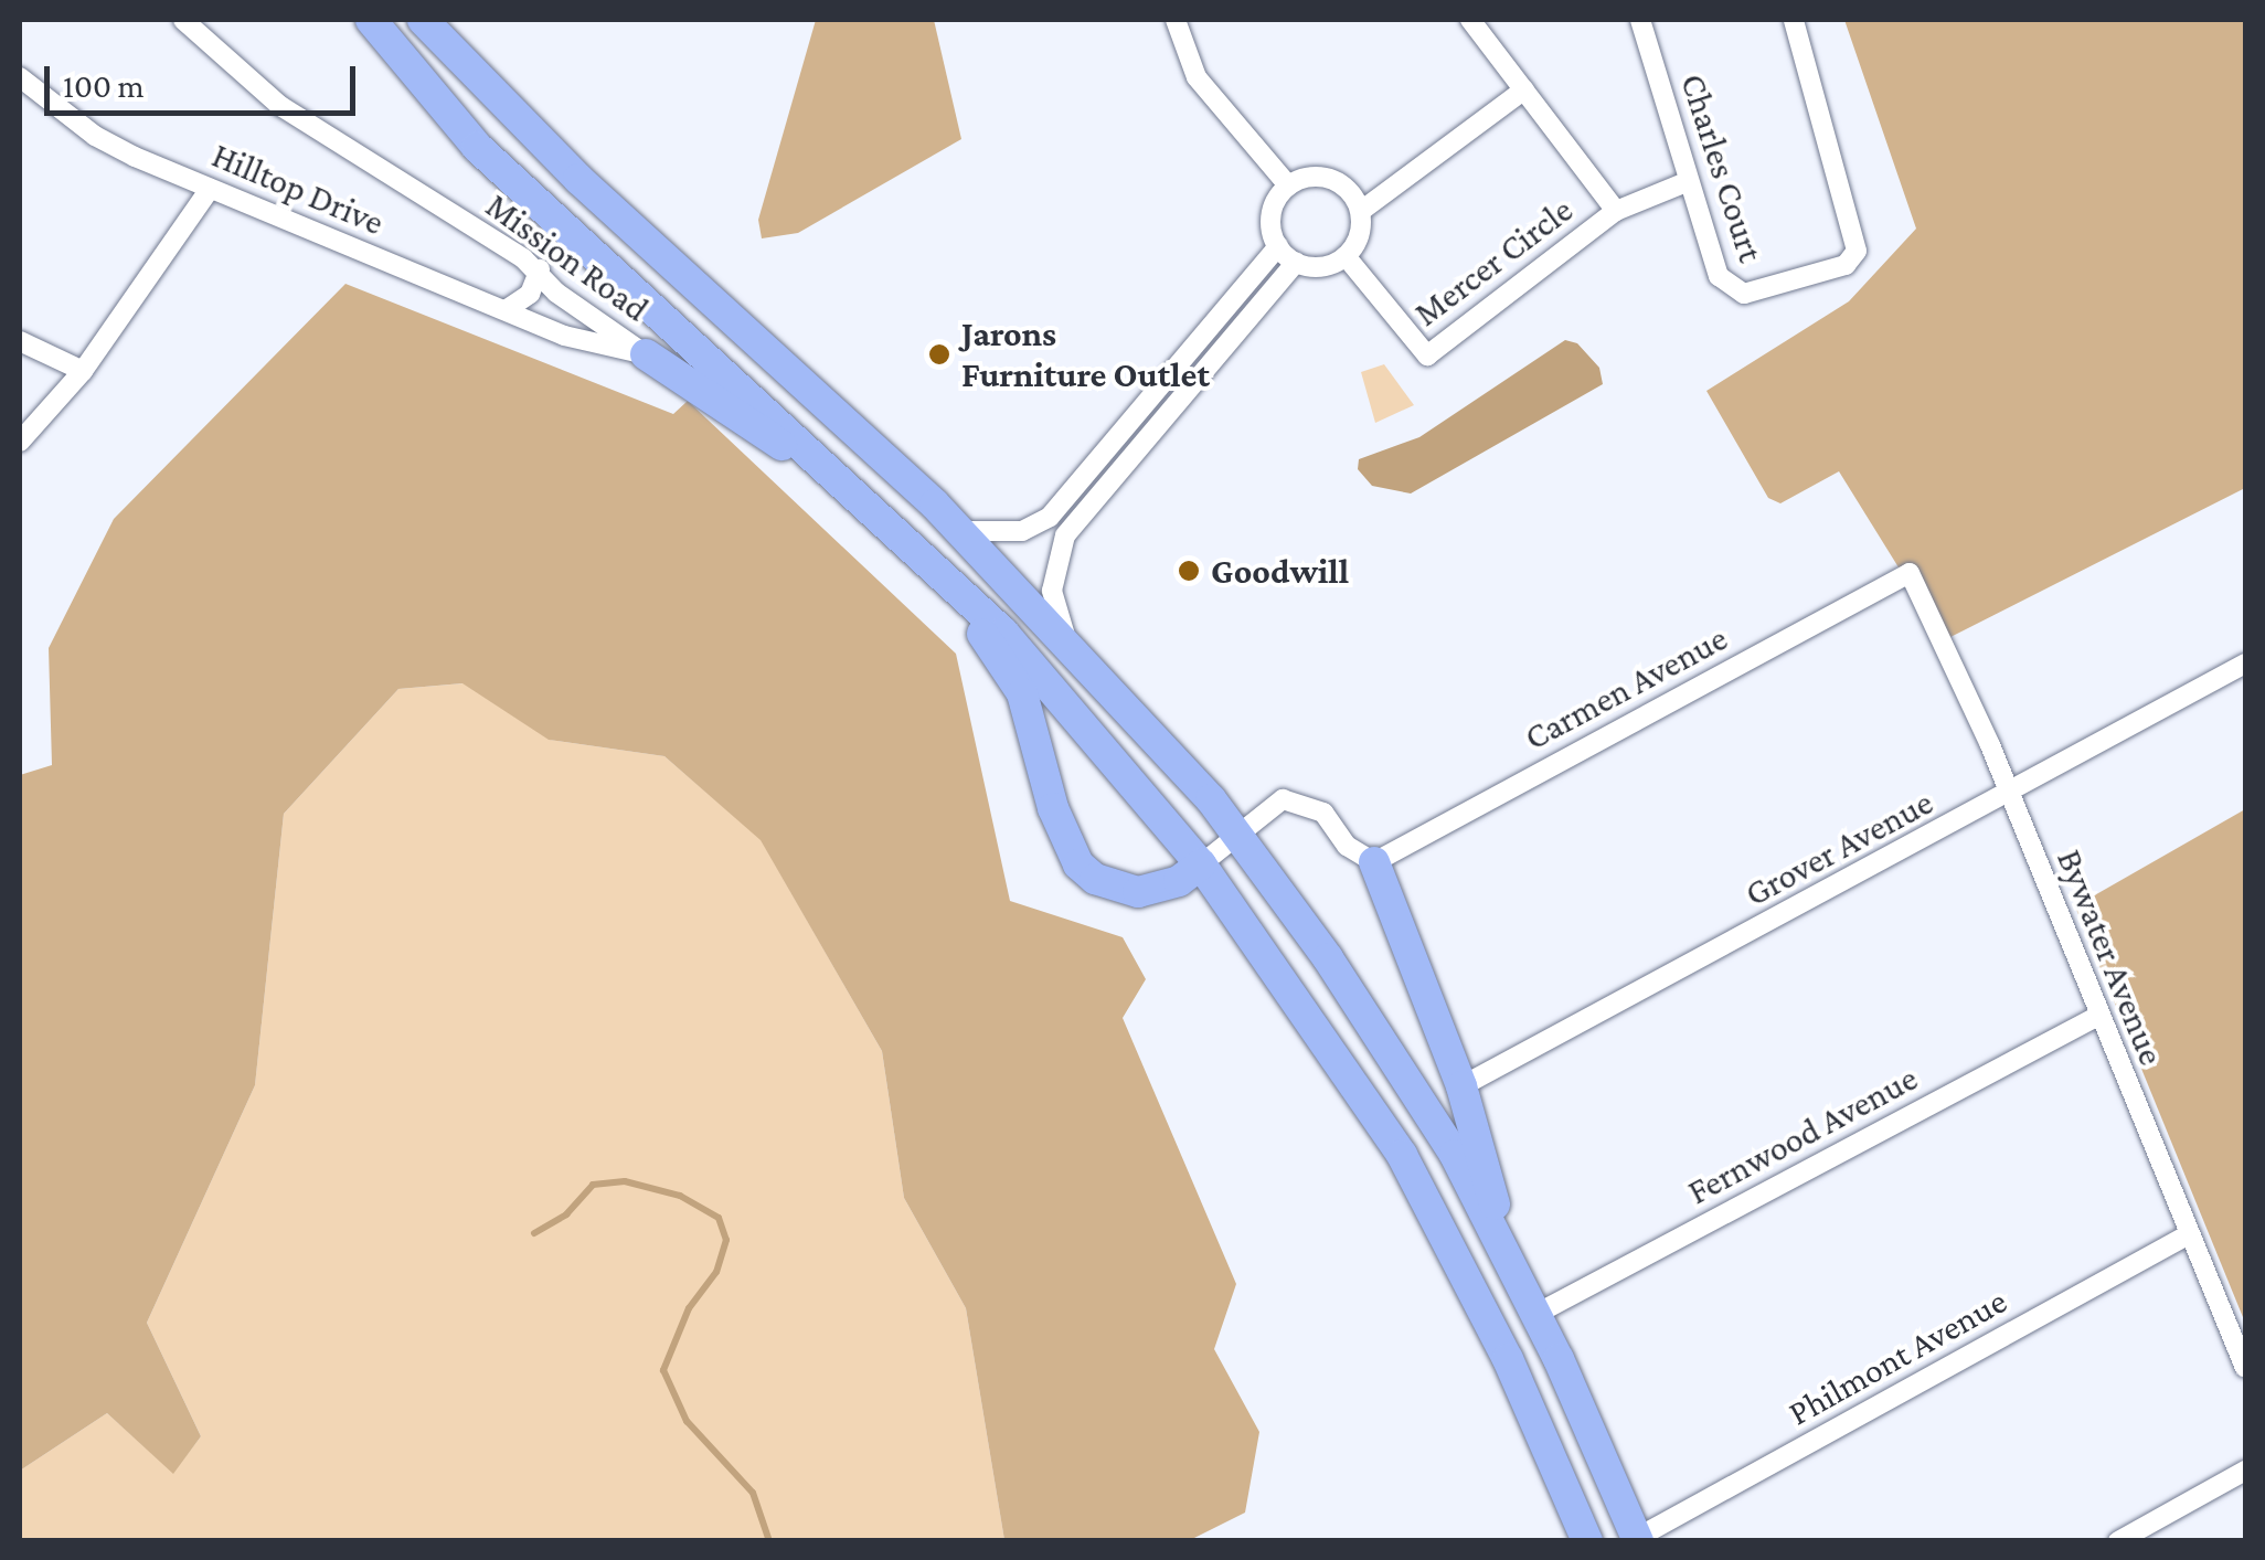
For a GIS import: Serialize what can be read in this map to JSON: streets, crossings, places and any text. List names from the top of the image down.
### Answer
{
  "streets": {
    "street": [
      "Charles Court",
      "Hilltop Drive",
      "Mission Road",
      "Mercer Circle",
      "Carmen Avenue",
      "Grover Avenue",
      "Bywater Avenue",
      "Fernwood Avenue",
      "Philmont Avenue"
    ]
  },
  "crossings": [
    ["Hilltop Drive", "Mission Road"],
    ["Carmen Avenue", "Bywater Avenue"],
    ["Grover Avenue", "Bywater Avenue"],
    ["Bywater Avenue", "Fernwood Avenue"],
    ["Bywater Avenue", "Philmont Avenue"]
  ],
  "places": ["Jarons Furniture Outlet", "Goodwill"],
  "scale_bar": "100 m"
}
